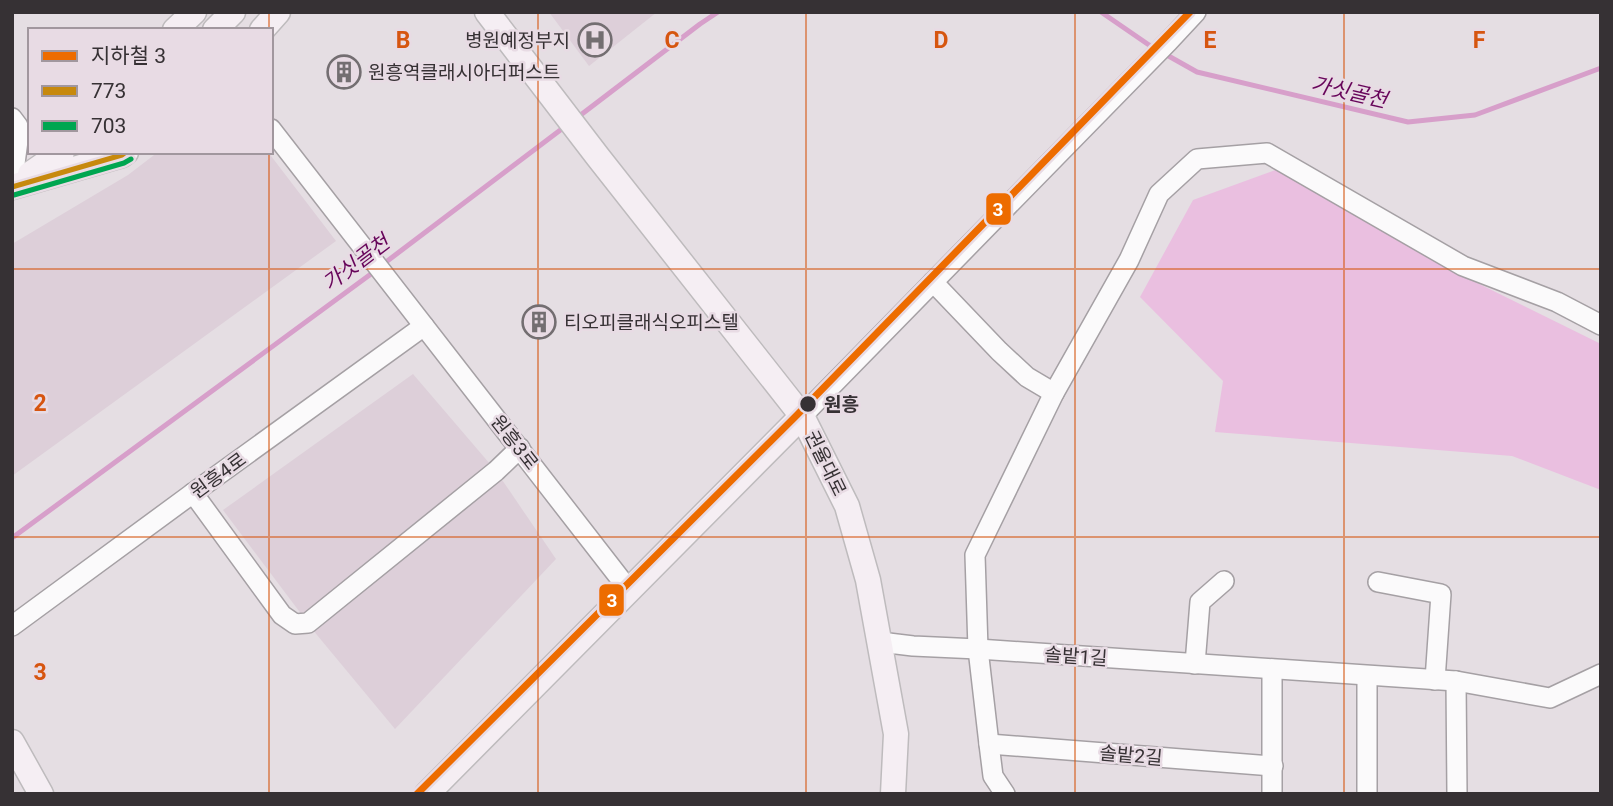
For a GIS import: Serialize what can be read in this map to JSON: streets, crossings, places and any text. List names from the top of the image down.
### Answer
{
  "streets": {
    "main road": ["권율대로"],
    "street": [
      "원흥3로",
      "원흥4로",
      "솔밭1길",
      "솔밭2길"
    ]
  },
  "crossings": [
    ["원흥3로", "원흥4로"],
    ["권율대로", "솔밭1길"]
  ],
  "water": ["가싯골천"],
  "places": {
    "hospital": ["병원예정부지"],
    "building": ["원흥역클래시아더퍼스트", "티오피클래식오피스텔"],
    "other": ["원흥"]
  },
  "lines": ["metro line 3", "transit line 773", "transit line 703"],
  "legend": ["지하철 3", "773", "703"],
  "grid": {
    "columns": [
      "B",
      "C",
      "D",
      "E",
      "F"
    ],
    "rows": ["2", "3"]
  }
}
